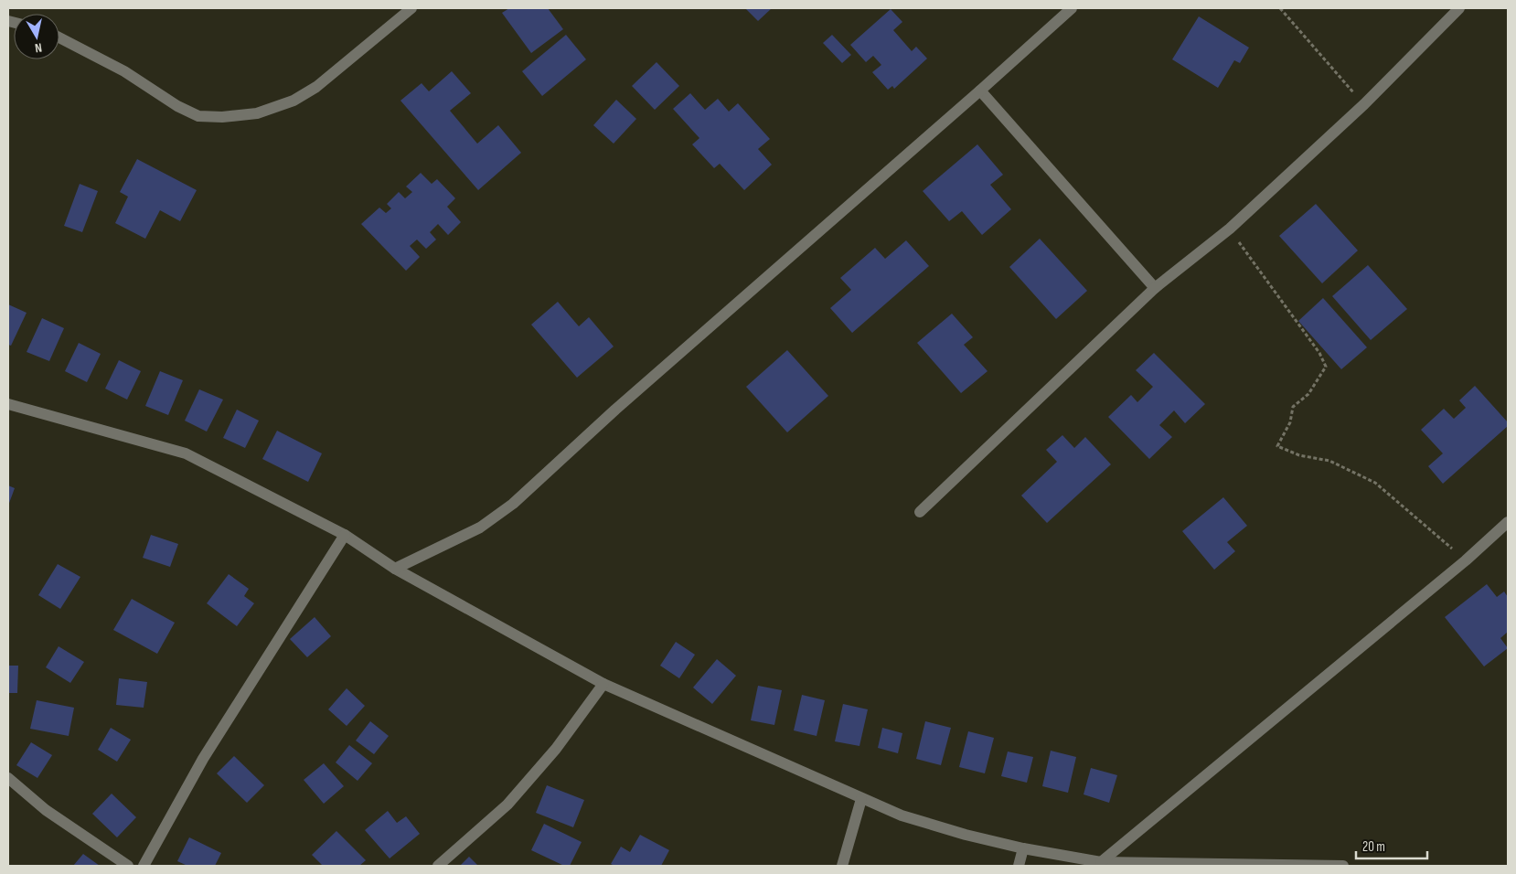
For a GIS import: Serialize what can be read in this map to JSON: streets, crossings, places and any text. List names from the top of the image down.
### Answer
{
  "scale_bar": "20 m",
  "north": "bottom"
}
